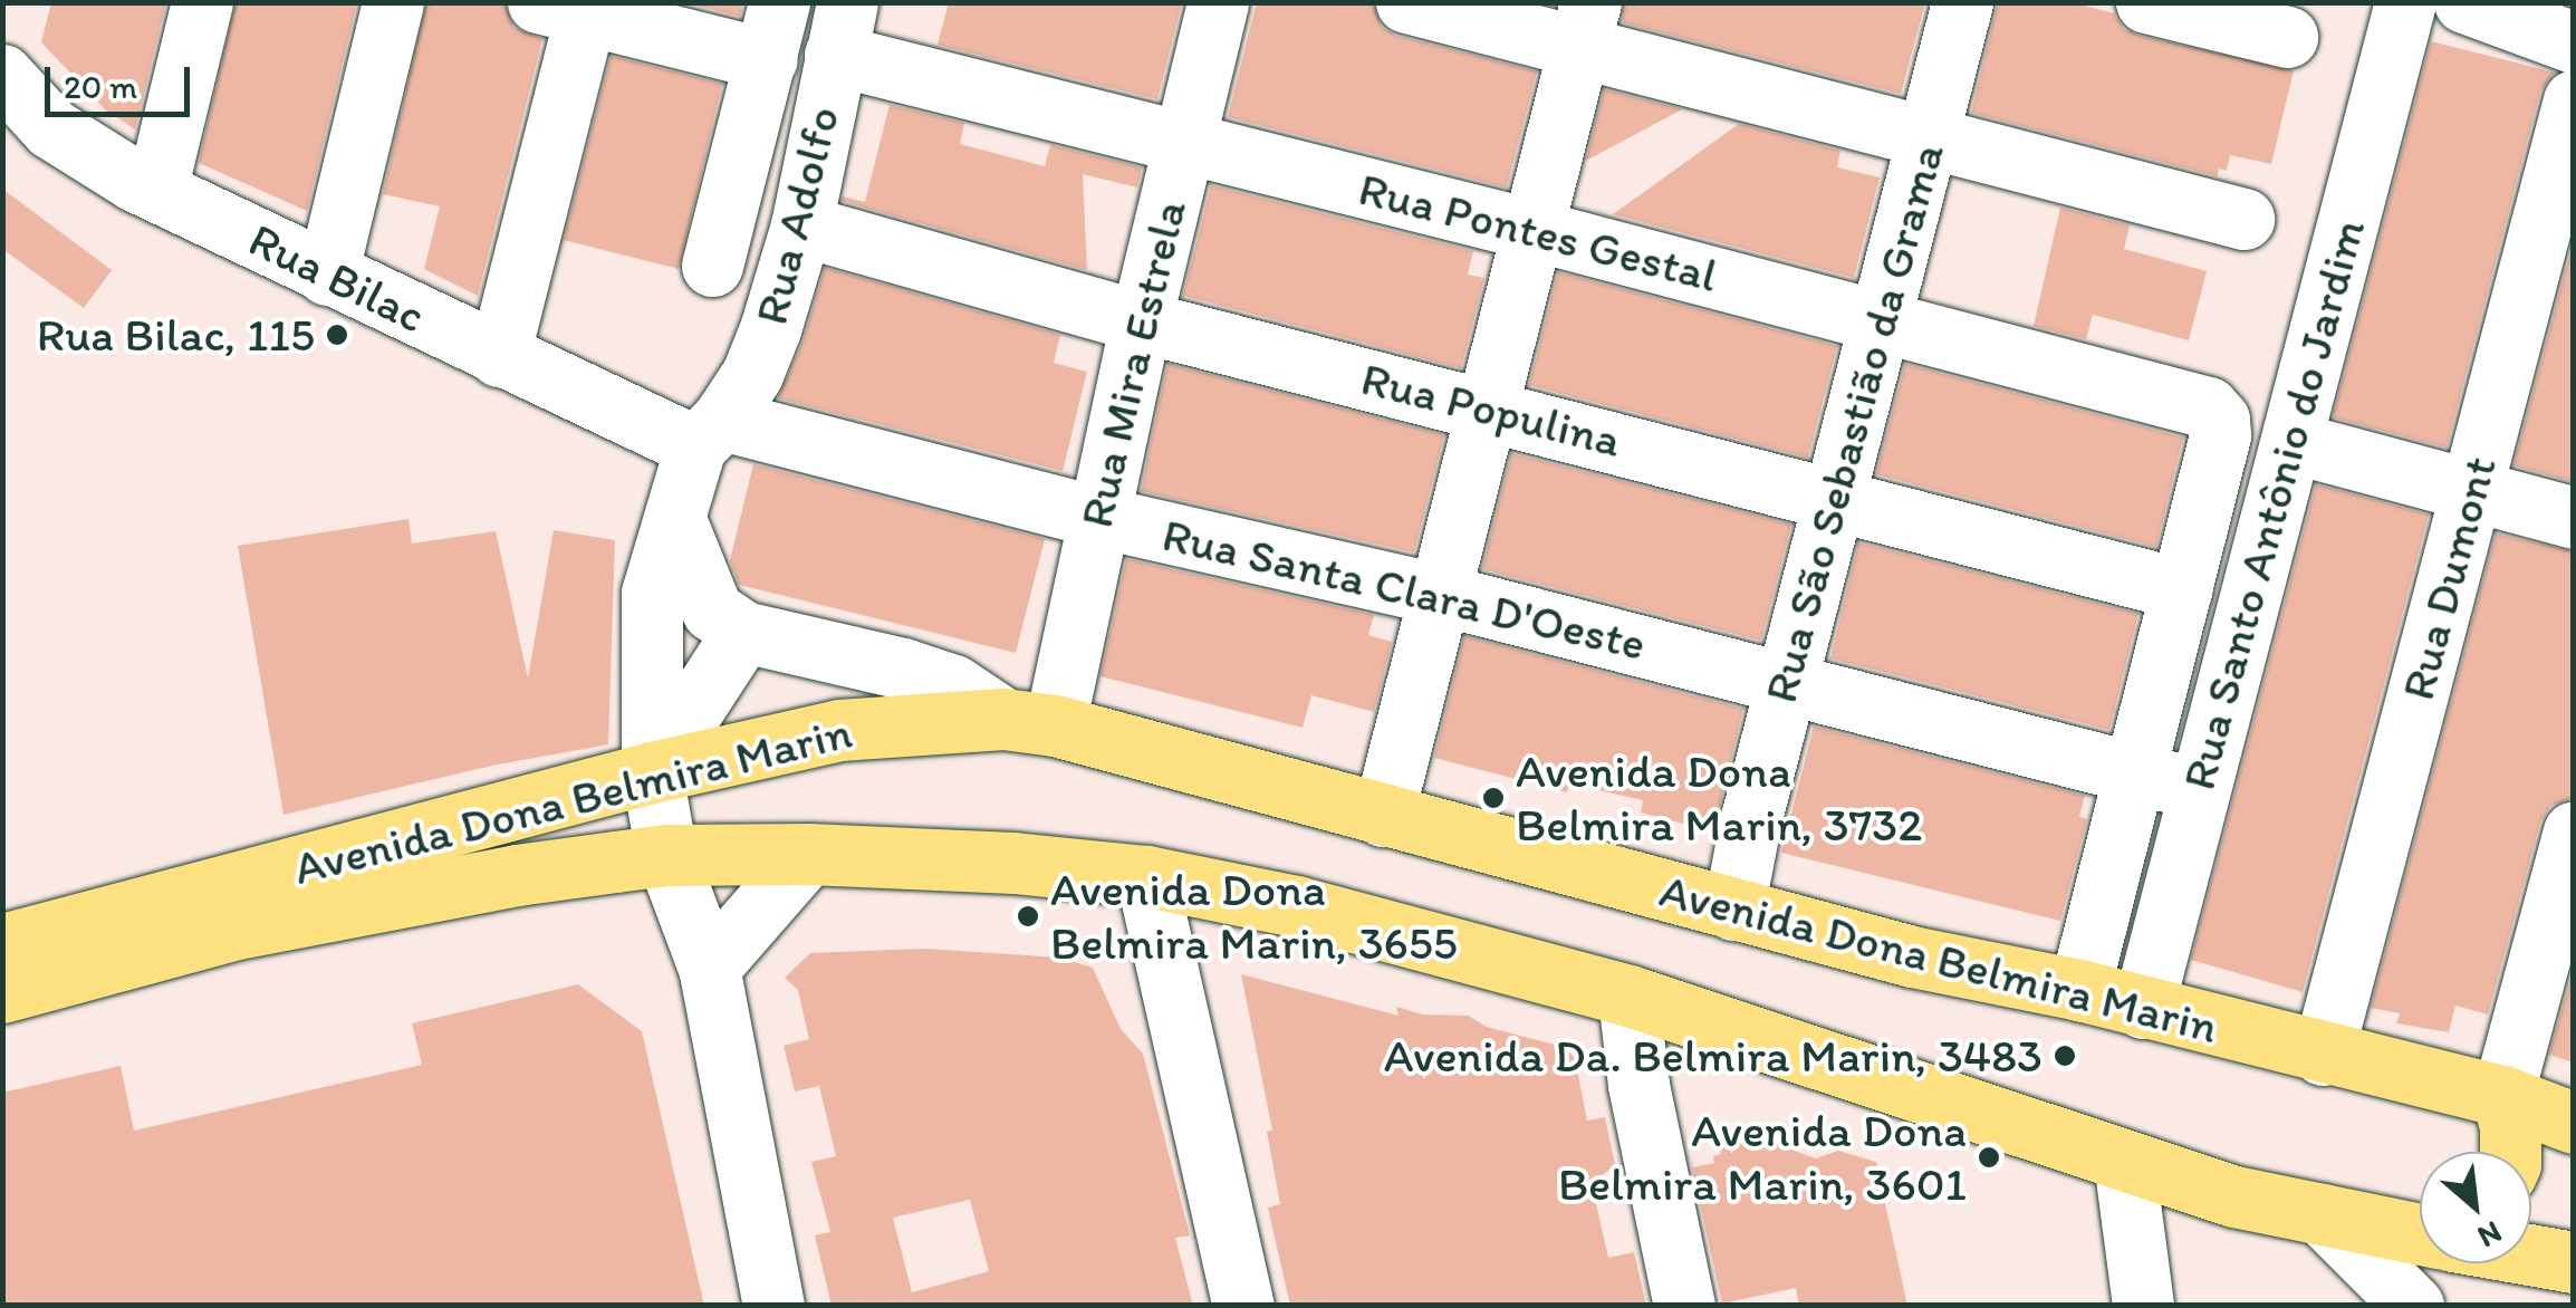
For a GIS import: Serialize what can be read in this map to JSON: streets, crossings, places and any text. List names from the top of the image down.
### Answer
{
  "streets": {
    "main road": ["Avenida Dona Belmira Marin"],
    "street": [
      "Rua Adolfo",
      "Rua Pontes Gestal",
      "Rua Bilac",
      "Rua Mira Estrela",
      "Rua Populina",
      "Rua São Sebastião da Grama",
      "Rua Santo Antônio do Jardim",
      "Rua Dumont",
      "Rua Santa Clara D'Oeste"
    ]
  },
  "crossings": [
    ["Rua Adolfo", "Rua Pontes Gestal"],
    ["Rua Adolfo", "Rua Bilac"],
    ["Rua Adolfo", "Rua Populina"],
    ["Rua Adolfo", "Rua Santa Clara D'Oeste"],
    ["Rua Pontes Gestal", "Rua Mira Estrela"],
    ["Rua Pontes Gestal", "Rua São Sebastião da Grama"],
    ["Rua Pontes Gestal", "Rua Santo Antônio do Jardim"],
    ["Rua Bilac", "Rua Santa Clara D'Oeste"],
    ["Rua Mira Estrela", "Rua Populina"],
    ["Rua Mira Estrela", "Rua Santa Clara D'Oeste"],
    ["Rua Mira Estrela", "Avenida Dona Belmira Marin"],
    ["Rua Populina", "Rua São Sebastião da Grama"],
    ["Rua Populina", "Rua Santo Antônio do Jardim"],
    ["Rua São Sebastião da Grama", "Rua Santa Clara D'Oeste"],
    ["Rua São Sebastião da Grama", "Avenida Dona Belmira Marin"],
    ["Rua Santo Antônio do Jardim", "Rua Santa Clara D'Oeste"],
    ["Rua Santo Antônio do Jardim", "Avenida Dona Belmira Marin"],
    ["Rua Dumont", "Avenida Dona Belmira Marin"]
  ],
  "places": [
    "Rua Bilac, 115",
    "Avenida Dona Belmira Marin, 3732",
    "Avenida Dona Belmira Marin, 3655",
    "Avenida Da. Belmira Marin, 3483",
    "Avenida Dona Belmira Marin, 3601"
  ],
  "scale_bar": "20 m",
  "north": "bottom right"
}
